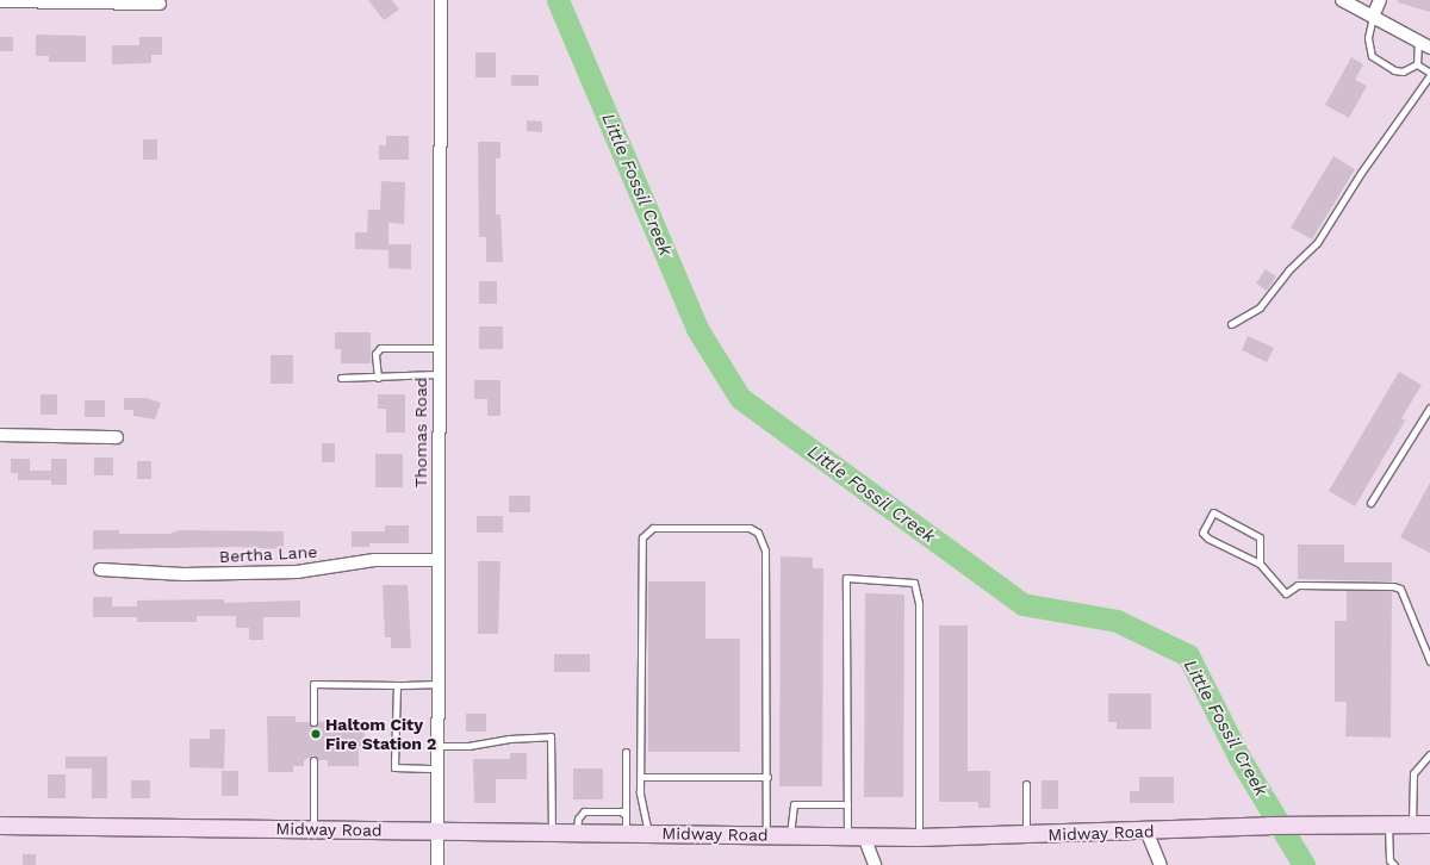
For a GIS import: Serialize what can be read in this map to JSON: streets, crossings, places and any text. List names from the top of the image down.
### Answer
{
  "streets": {
    "main road": ["Midway Road"],
    "street": ["Thomas Road", "Bertha Lane"]
  },
  "crossings": [
    ["Thomas Road", "Bertha Lane"],
    ["Thomas Road", "Midway Road"]
  ],
  "water": ["Little Fossil Creek"],
  "places": ["Haltom City Fire Station 2"]
}
